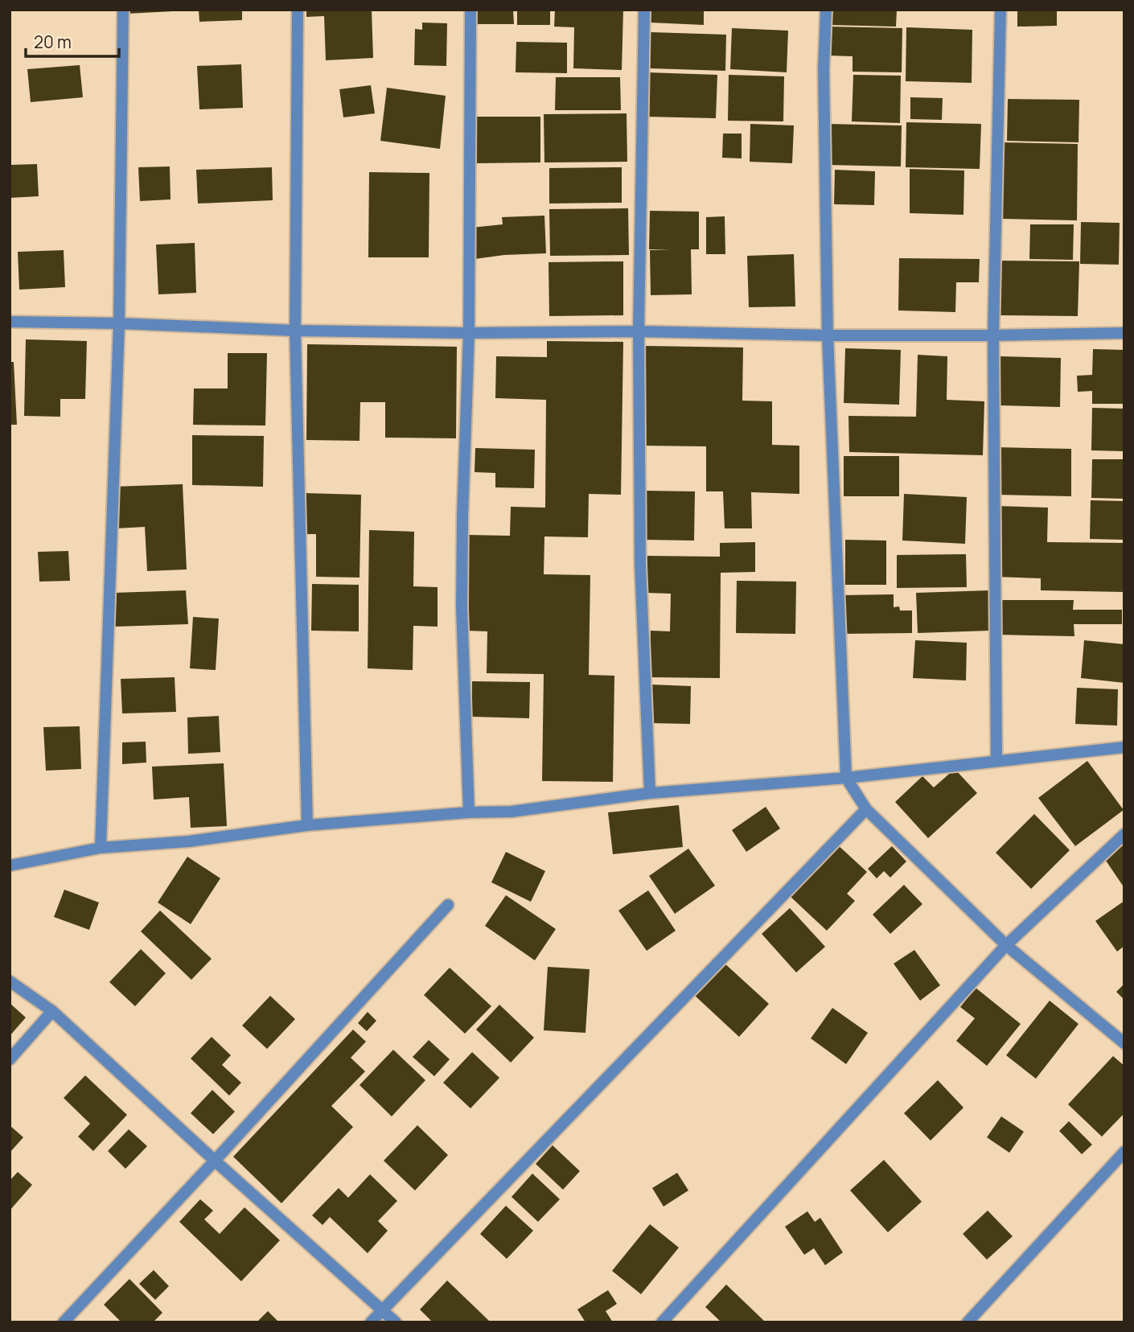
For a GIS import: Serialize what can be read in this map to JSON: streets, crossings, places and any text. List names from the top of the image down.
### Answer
{
  "scale_bar": "20 m"
}
